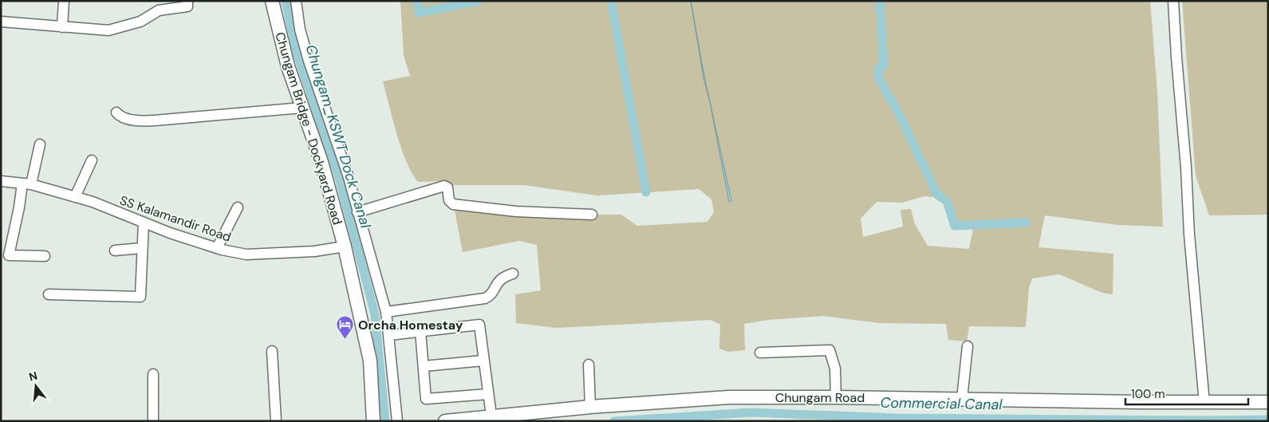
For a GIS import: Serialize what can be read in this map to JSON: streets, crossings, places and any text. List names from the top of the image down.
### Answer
{
  "streets": {
    "main road": ["Chungam Bridge - Dockyard Road", "Chungam Road"],
    "street": ["SS Kalamandir Road"]
  },
  "crossings": [
    ["Chungam Bridge - Dockyard Road", "SS Kalamandir Road"]
  ],
  "water": ["Chungam_KSWT Dock Canal", "Commercial Canal"],
  "places": {
    "hotel": ["Orcha Homestay"]
  },
  "scale_bar": "100 m",
  "north": "top"
}
